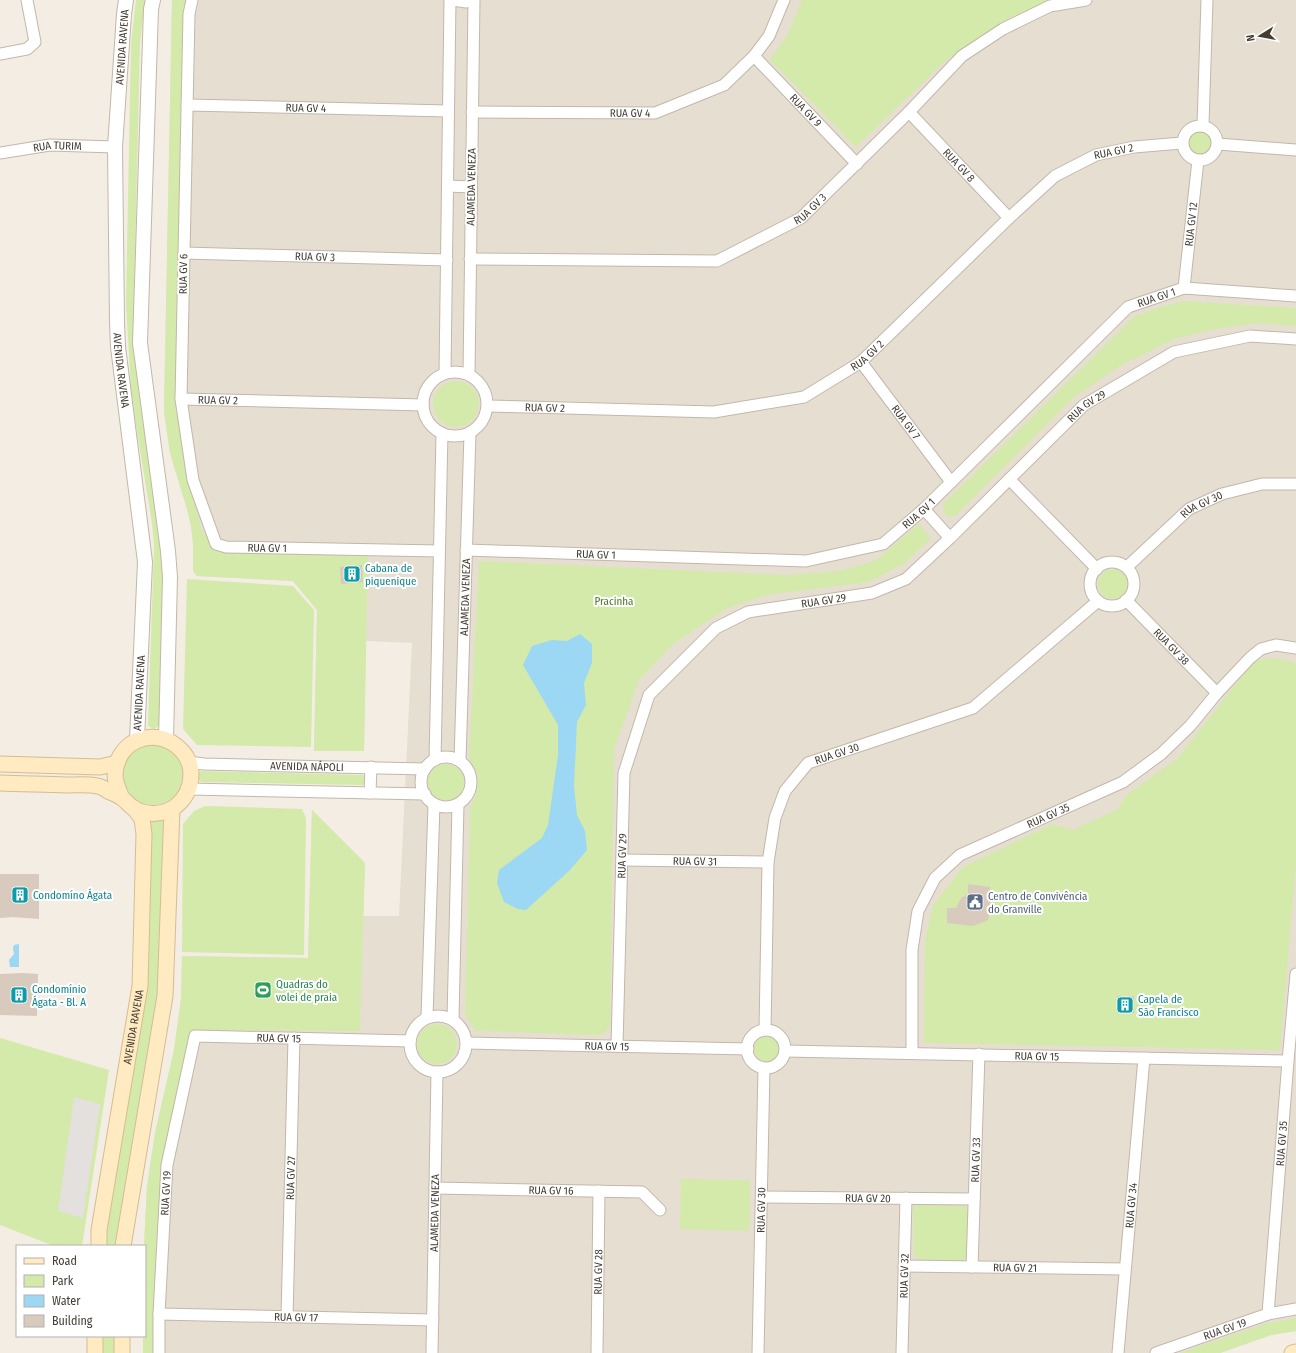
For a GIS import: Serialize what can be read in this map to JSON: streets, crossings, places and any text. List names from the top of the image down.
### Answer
{
  "streets": {
    "main road": ["AVENIDA RAVENA"],
    "street": [
      "RUA GV 4",
      "RUA GV 9",
      "RUA TURIM",
      "RUA GV 2",
      "RUA GV 8",
      "ALAMEDA VENEZA",
      "RUA GV 3",
      "RUA GV 12",
      "RUA GV 6",
      "RUA GV 1",
      "RUA GV 29",
      "RUA GV 7",
      "RUA GV 30",
      "RUA GV 38",
      "AVENIDA NÁPOLI",
      "RUA GV 35",
      "RUA GV 31",
      "RUA GV 15",
      "RUA GV 33",
      "RUA GV 27",
      "RUA GV 16",
      "RUA GV 19",
      "RUA GV 20",
      "RUA GV 34",
      "RUA GV 21",
      "RUA GV 28",
      "RUA GV 32",
      "RUA GV 17"
    ]
  },
  "crossings": [
    ["AVENIDA RAVENA", "RUA TURIM"],
    ["AVENIDA RAVENA", "AVENIDA NÁPOLI"],
    ["RUA GV 4", "RUA GV 9"],
    ["RUA GV 4", "ALAMEDA VENEZA"],
    ["RUA GV 4", "RUA GV 6"],
    ["RUA GV 9", "RUA GV 3"],
    ["RUA GV 2", "RUA GV 8"],
    ["RUA GV 2", "ALAMEDA VENEZA"],
    ["RUA GV 2", "RUA GV 12"],
    ["RUA GV 2", "RUA GV 6"],
    ["RUA GV 2", "RUA GV 7"],
    ["RUA GV 8", "RUA GV 3"],
    ["ALAMEDA VENEZA", "RUA GV 3"],
    ["ALAMEDA VENEZA", "RUA GV 1"],
    ["ALAMEDA VENEZA", "AVENIDA NÁPOLI"],
    ["ALAMEDA VENEZA", "RUA GV 15"],
    ["ALAMEDA VENEZA", "RUA GV 16"],
    ["ALAMEDA VENEZA", "RUA GV 17"],
    ["RUA GV 3", "RUA GV 6"],
    ["RUA GV 12", "RUA GV 1"],
    ["RUA GV 6", "RUA GV 1"],
    ["RUA GV 1", "RUA GV 7"],
    ["RUA GV 29", "RUA GV 31"],
    ["RUA GV 29", "RUA GV 15"],
    ["RUA GV 30", "RUA GV 38"],
    ["RUA GV 30", "RUA GV 31"],
    ["RUA GV 30", "RUA GV 15"],
    ["RUA GV 30", "RUA GV 20"],
    ["RUA GV 38", "RUA GV 35"],
    ["RUA GV 35", "RUA GV 15"],
    ["RUA GV 35", "RUA GV 19"],
    ["RUA GV 15", "RUA GV 33"],
    ["RUA GV 15", "RUA GV 27"],
    ["RUA GV 15", "RUA GV 19"],
    ["RUA GV 15", "RUA GV 34"],
    ["RUA GV 33", "RUA GV 20"],
    ["RUA GV 33", "RUA GV 21"],
    ["RUA GV 27", "RUA GV 17"],
    ["RUA GV 16", "RUA GV 28"],
    ["RUA GV 19", "RUA GV 17"],
    ["RUA GV 20", "RUA GV 32"],
    ["RUA GV 34", "RUA GV 21"],
    ["RUA GV 21", "RUA GV 32"]
  ],
  "parks": ["Pracinha"],
  "places": {
    "building": [
      "Cabana de piquenique",
      "Condomíno Ágata",
      "Condomínio Ágata - Bl. A",
      "Capela de São Francisco"
    ],
    "public building": ["Centro de Convivência do Granville"],
    "sports": ["Quadras do volei de praia"]
  },
  "legend": [
    "Road",
    "Park",
    "Water",
    "Building"
  ],
  "north": "left"
}
